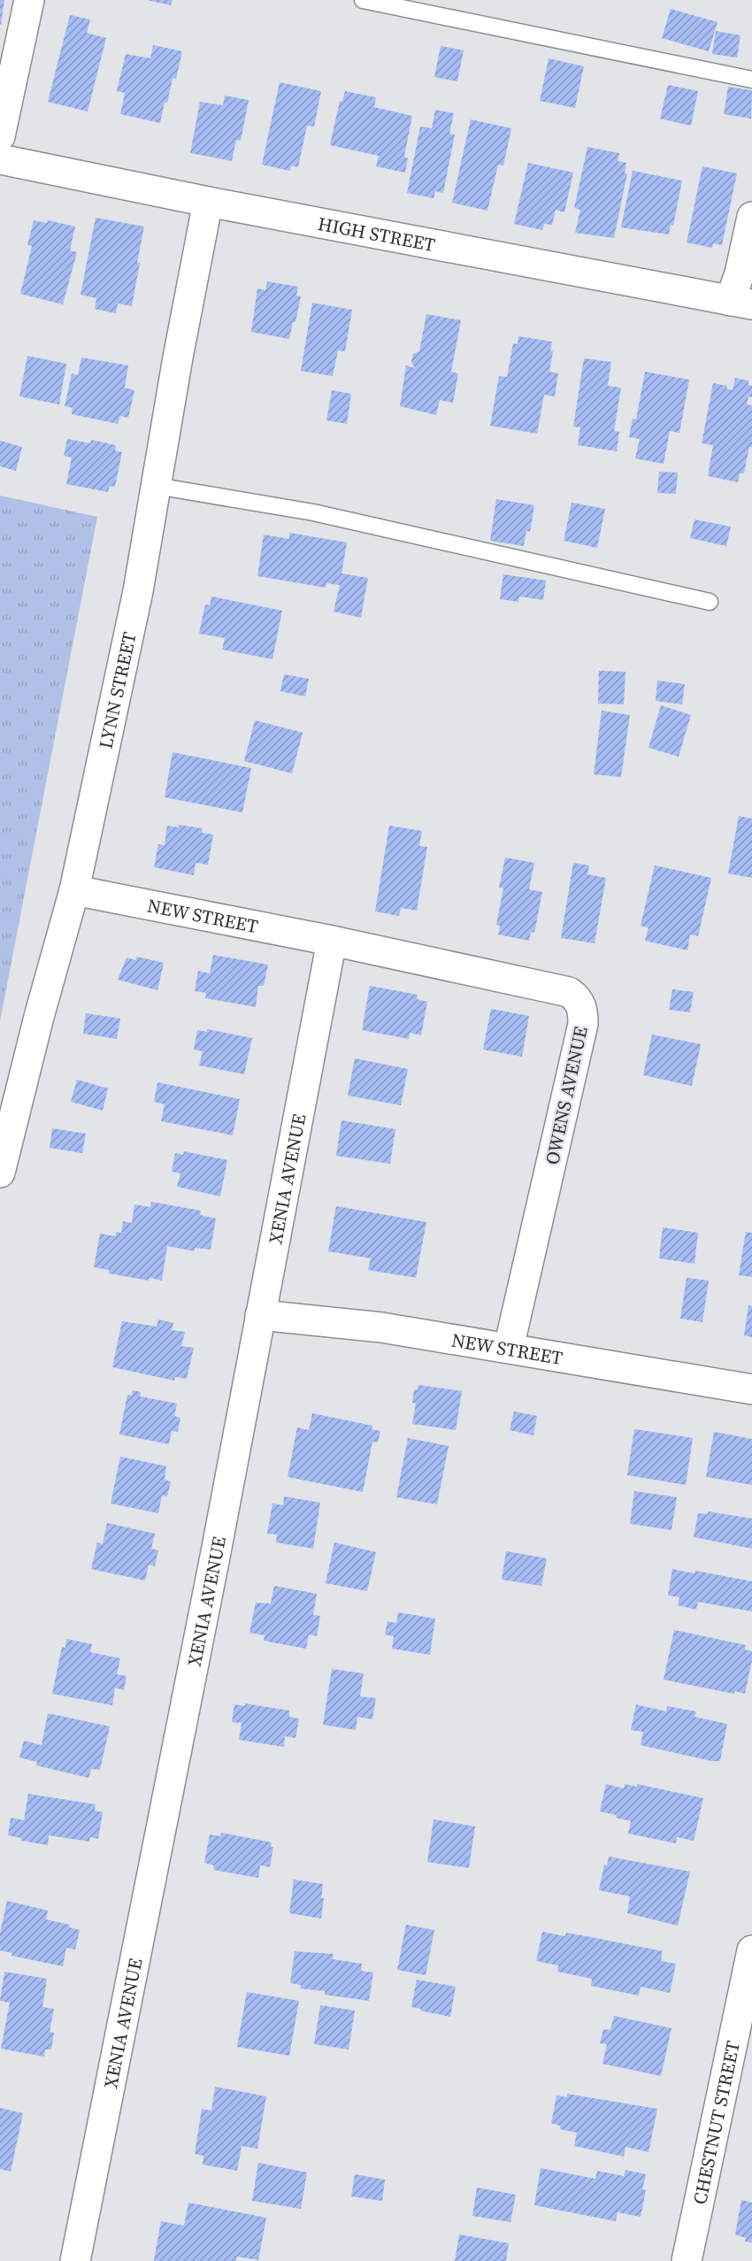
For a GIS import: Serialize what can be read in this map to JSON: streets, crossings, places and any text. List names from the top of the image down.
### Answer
{
  "streets": {
    "street": [
      "HIGH STREET",
      "LYNN STREET",
      "NEW STREET",
      "OWENS AVENUE",
      "XENIA AVENUE",
      "CHESTNUT STREET"
    ]
  },
  "crossings": [
    ["HIGH STREET", "LYNN STREET"],
    ["LYNN STREET", "NEW STREET"],
    ["NEW STREET", "OWENS AVENUE"],
    ["NEW STREET", "XENIA AVENUE"],
    ["OWENS AVENUE", "XENIA AVENUE"]
  ]
}
